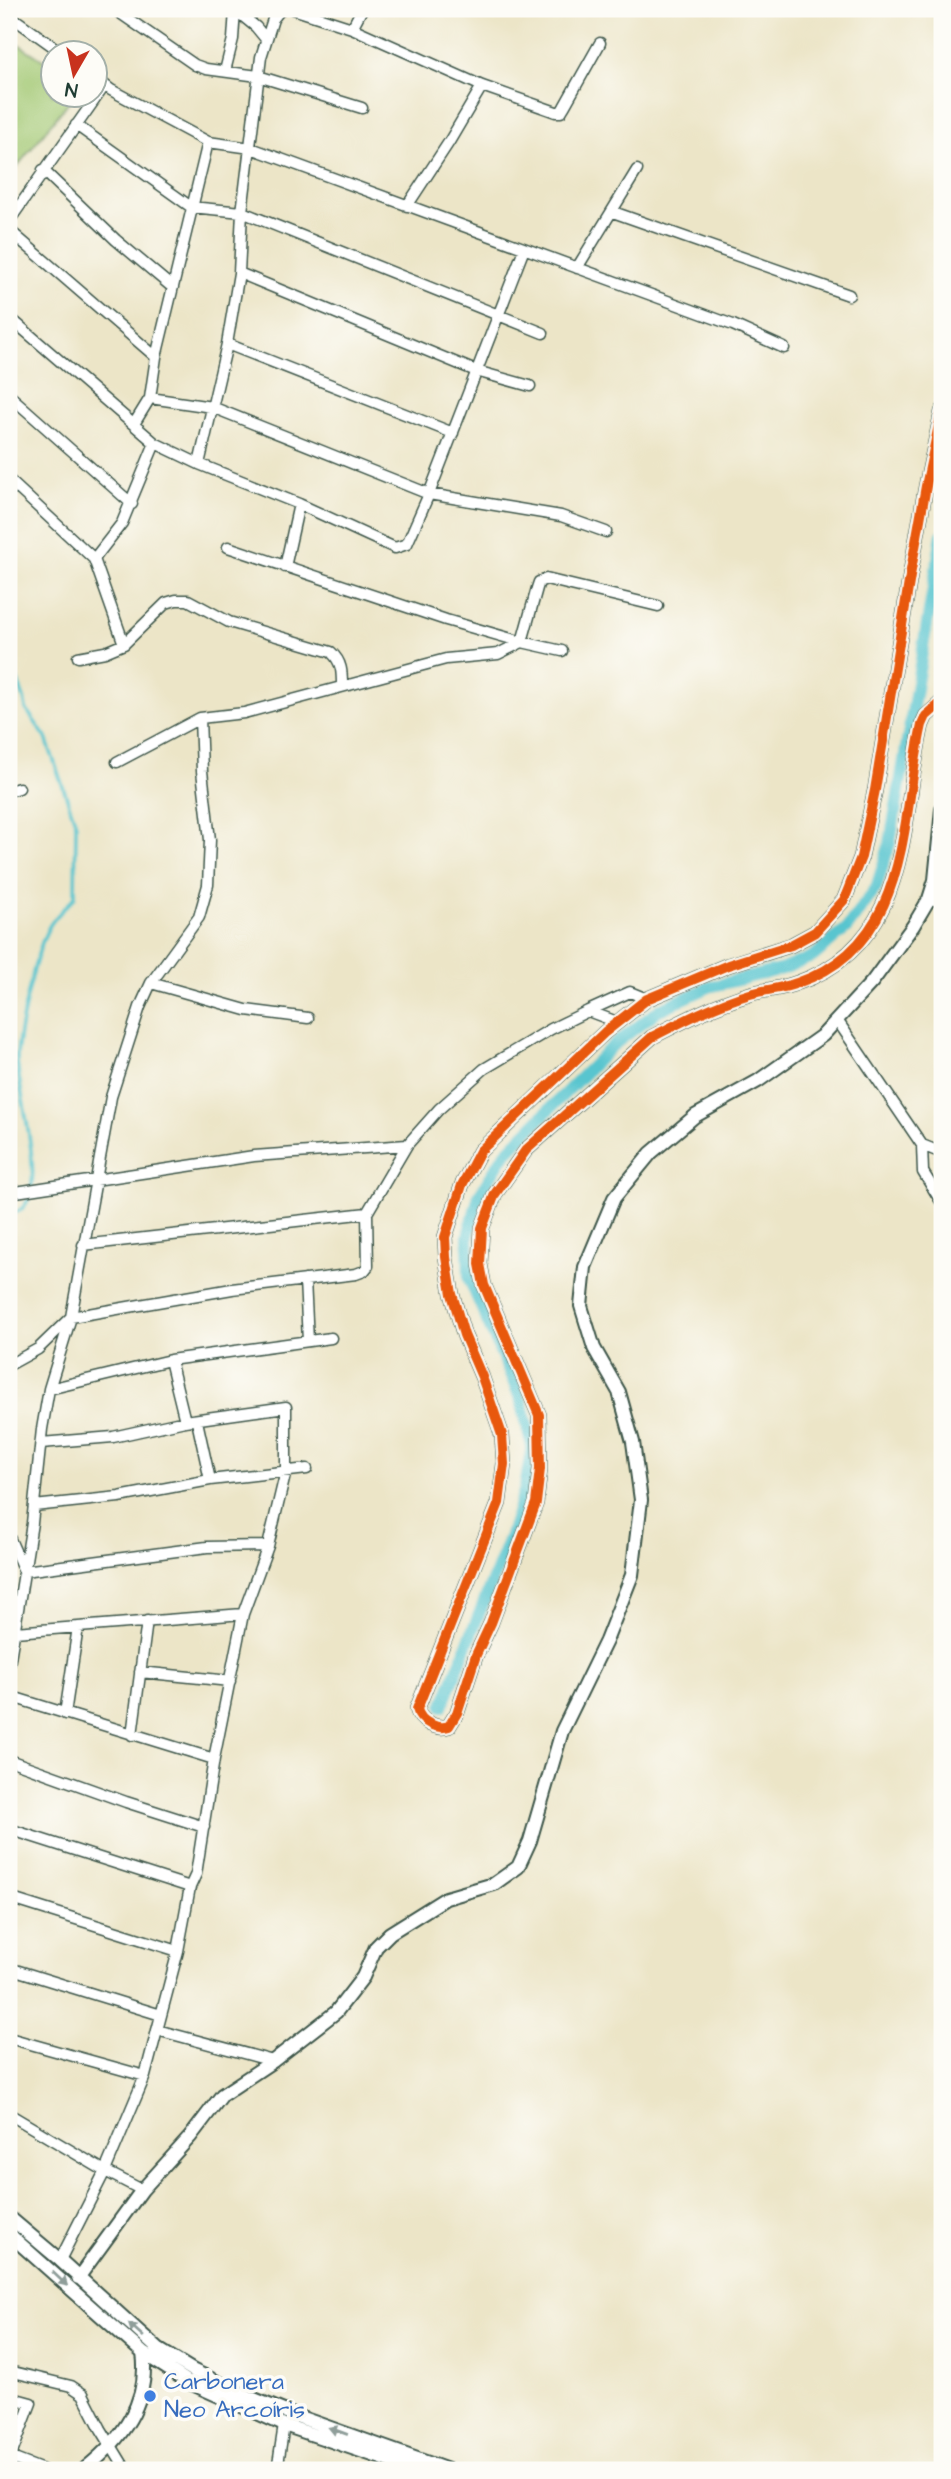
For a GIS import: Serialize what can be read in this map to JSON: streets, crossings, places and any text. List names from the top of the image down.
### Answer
{
  "places": ["Carbonera Neo Arcoíris"],
  "north": "bottom"
}
